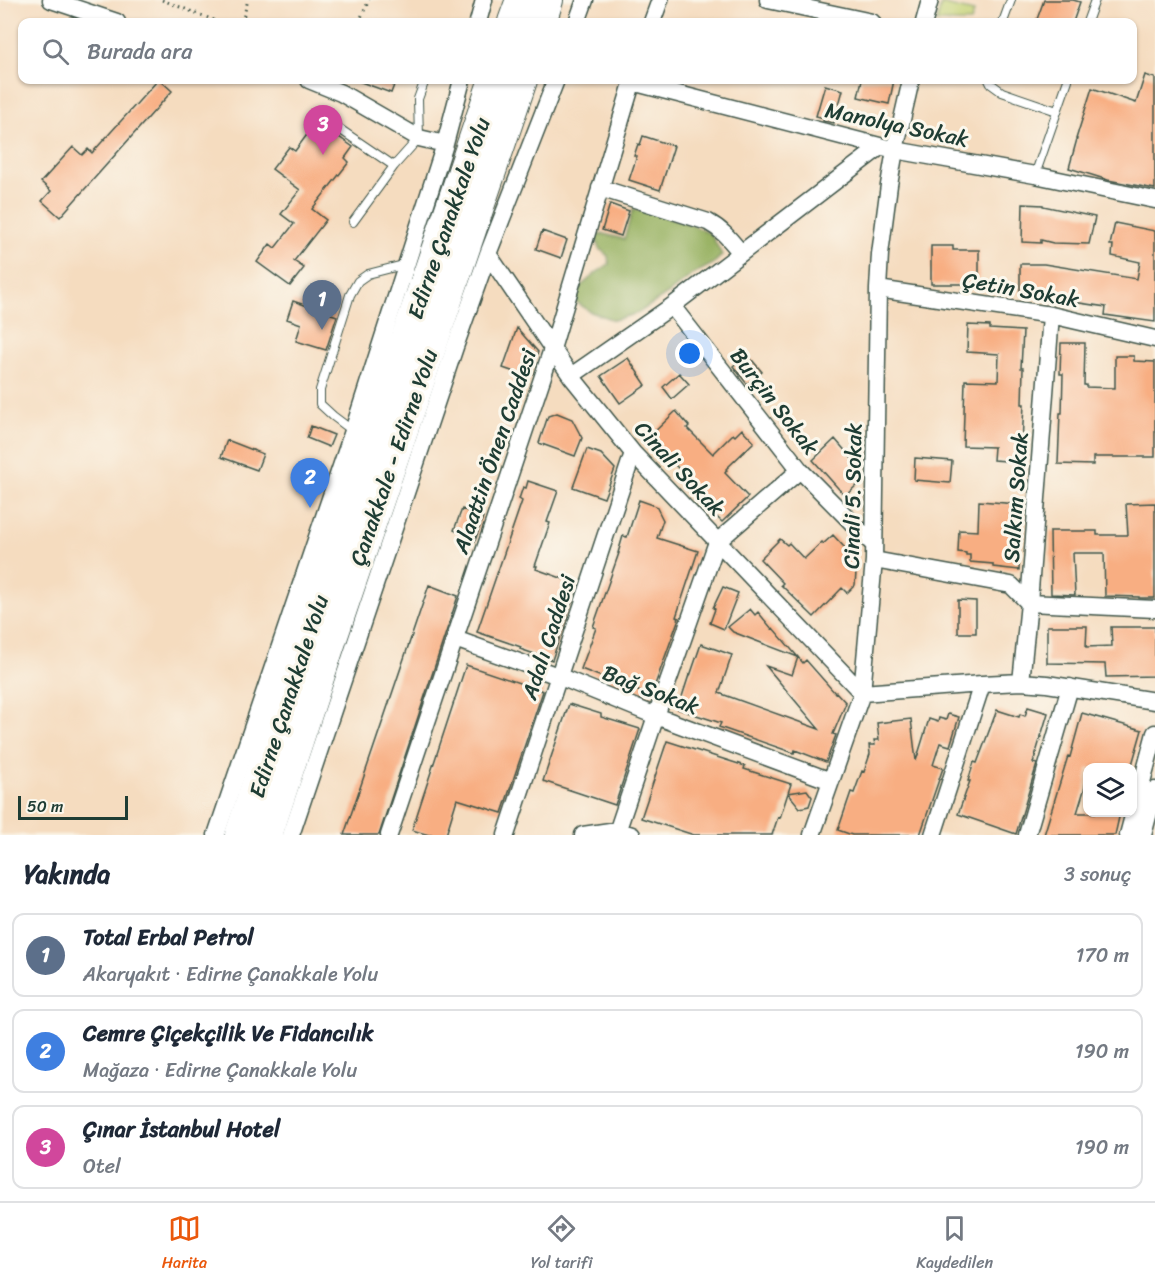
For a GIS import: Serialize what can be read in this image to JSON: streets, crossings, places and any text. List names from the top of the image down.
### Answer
{
  "streets": {
    "highway": ["Edirne Çanakkale Yolu", "Çanakkale - Edirne Yolu"],
    "street": [
      "Manolya Sokak",
      "Çetin Sokak",
      "Burçin Sokak",
      "Alaattin Önen Caddesi",
      "Cinali Sokak",
      "Cinali 5. Sokak",
      "Salkım Sokak",
      "Adalı Caddesi",
      "Bağ Sokak"
    ]
  },
  "crossings": [
    ["Manolya Sokak", "Cinali 5. Sokak"],
    ["Çetin Sokak", "Cinali 5. Sokak"],
    ["Çetin Sokak", "Salkım Sokak"],
    ["Burçin Sokak", "Cinali 5. Sokak"],
    ["Alaattin Önen Caddesi", "Cinali Sokak"],
    ["Alaattin Önen Caddesi", "Bağ Sokak"],
    ["Cinali Sokak", "Cinali 5. Sokak"],
    ["Cinali Sokak", "Adalı Caddesi"],
    ["Cinali 5. Sokak", "Bağ Sokak"],
    ["Adalı Caddesi", "Bağ Sokak"]
  ],
  "scale_bar": "50 m",
  "page": {
    "search": "Burada ara",
    "pins": ["3", "1", "2"],
    "scale": "50 m",
    "heading": ["Yakında", "3 sonuç"],
    "list": [
      {
        "mark": "1",
        "name": "Total Erbal Petrol",
        "note": "Akaryakıt · Edirne Çanakkale Yolu",
        "value": "170 m"
      },
      {
        "mark": "2",
        "name": "Cemre Çiçekçilik Ve Fidancılık",
        "note": "Mağaza · Edirne Çanakkale Yolu",
        "value": "190 m"
      },
      {
        "mark": "3",
        "name": "Çınar İstanbul Hotel",
        "note": "Otel",
        "value": "190 m"
      }
    ],
    "nav": ["Harita", "Yol tarifi", "Kaydedilen"]
  }
}
